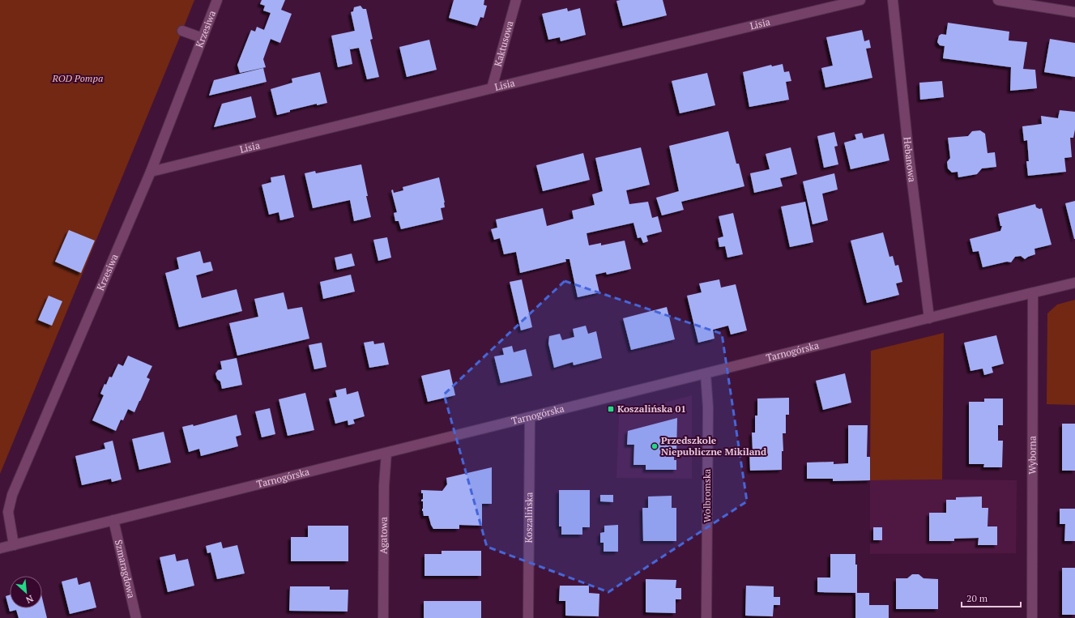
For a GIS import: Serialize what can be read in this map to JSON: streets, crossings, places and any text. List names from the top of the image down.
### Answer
{
  "streets": {
    "street": [
      "Lisia",
      "Krzesiwa",
      "Kaktusowa",
      "Hebanowa",
      "Tarnogórska",
      "Wyborna",
      "Wolbromska",
      "Koszalińska",
      "Agatowa",
      "Szmaragdowa"
    ]
  },
  "crossings": [
    ["Lisia", "Krzesiwa"],
    ["Lisia", "Kaktusowa"],
    ["Krzesiwa", "Tarnogórska"],
    ["Hebanowa", "Tarnogórska"],
    ["Tarnogórska", "Wyborna"],
    ["Tarnogórska", "Wolbromska"],
    ["Tarnogórska", "Koszalińska"],
    ["Tarnogórska", "Agatowa"],
    ["Tarnogórska", "Szmaragdowa"]
  ],
  "parks": ["ROD Pompa"],
  "places": {
    "transit": ["Koszalińska 01"],
    "other": ["Przedszkole Niepubliczne Mikiland"]
  },
  "scale_bar": "20 m",
  "north": "bottom right"
}
